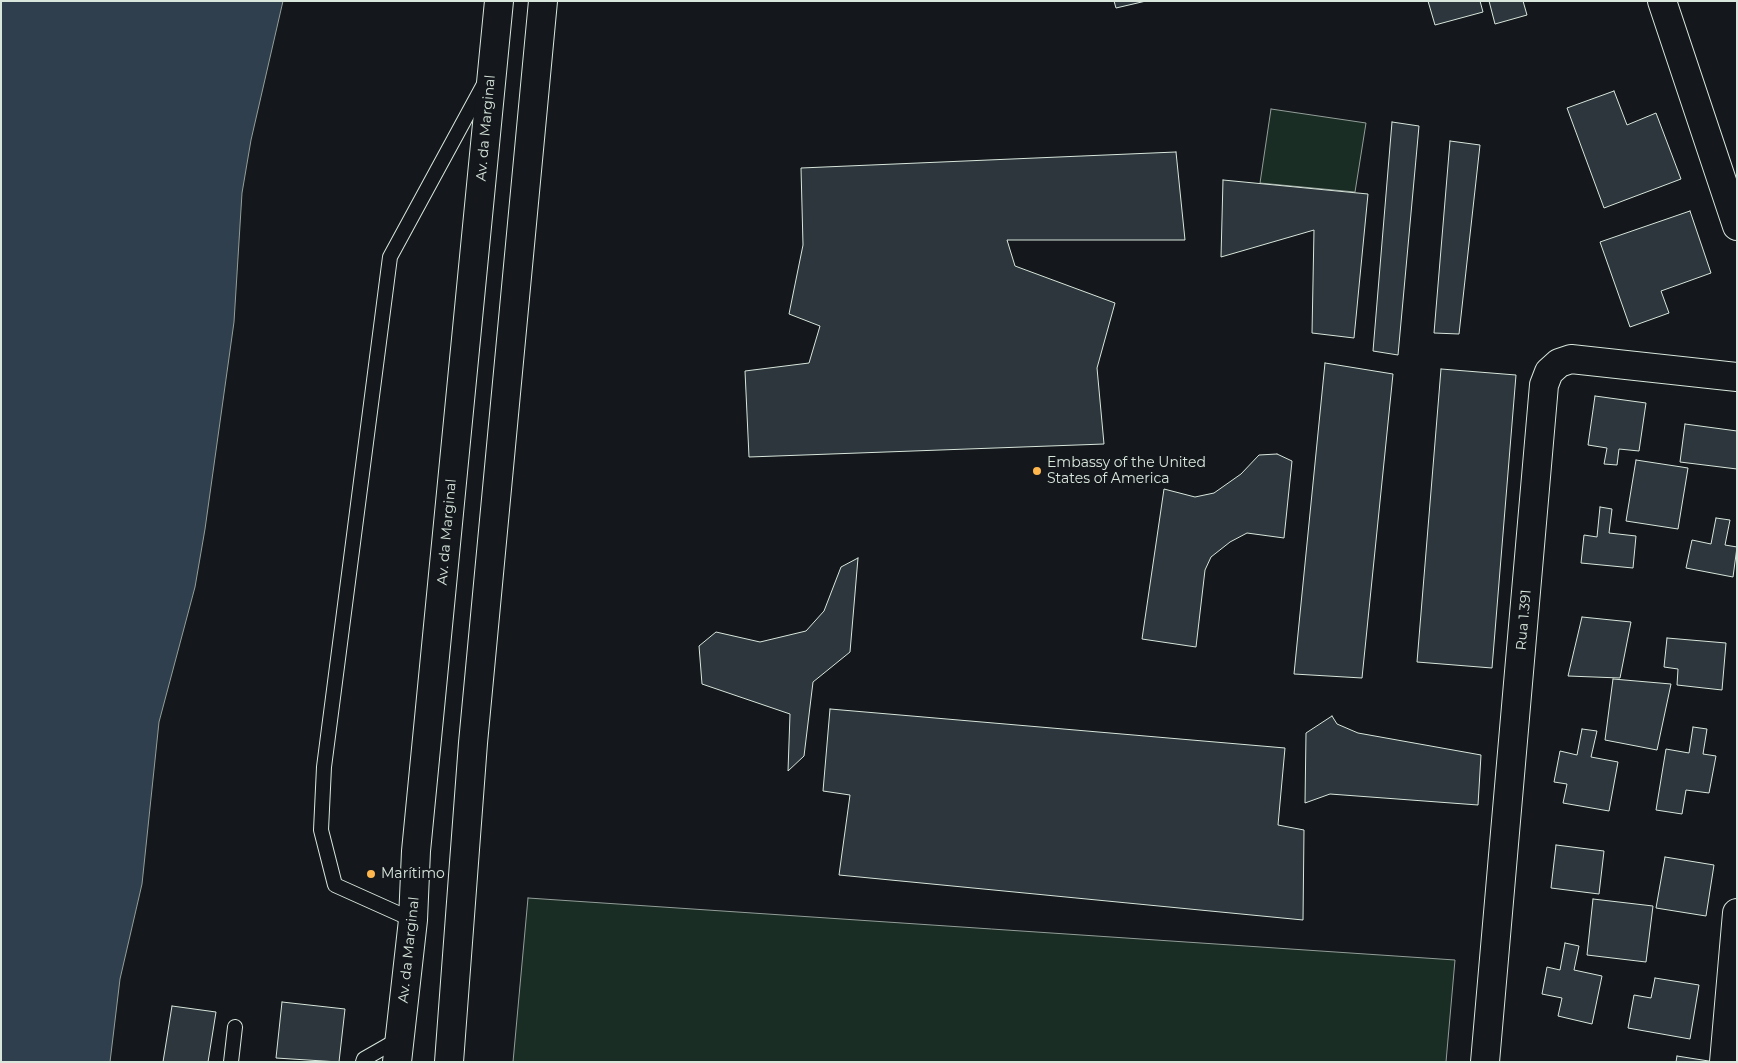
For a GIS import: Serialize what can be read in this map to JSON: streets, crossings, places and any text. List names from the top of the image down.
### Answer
{
  "streets": {
    "main road": ["Av. da Marginal", "Rua 1.391"]
  },
  "places": ["Embassy of the United States of America", "Marítimo"]
}
